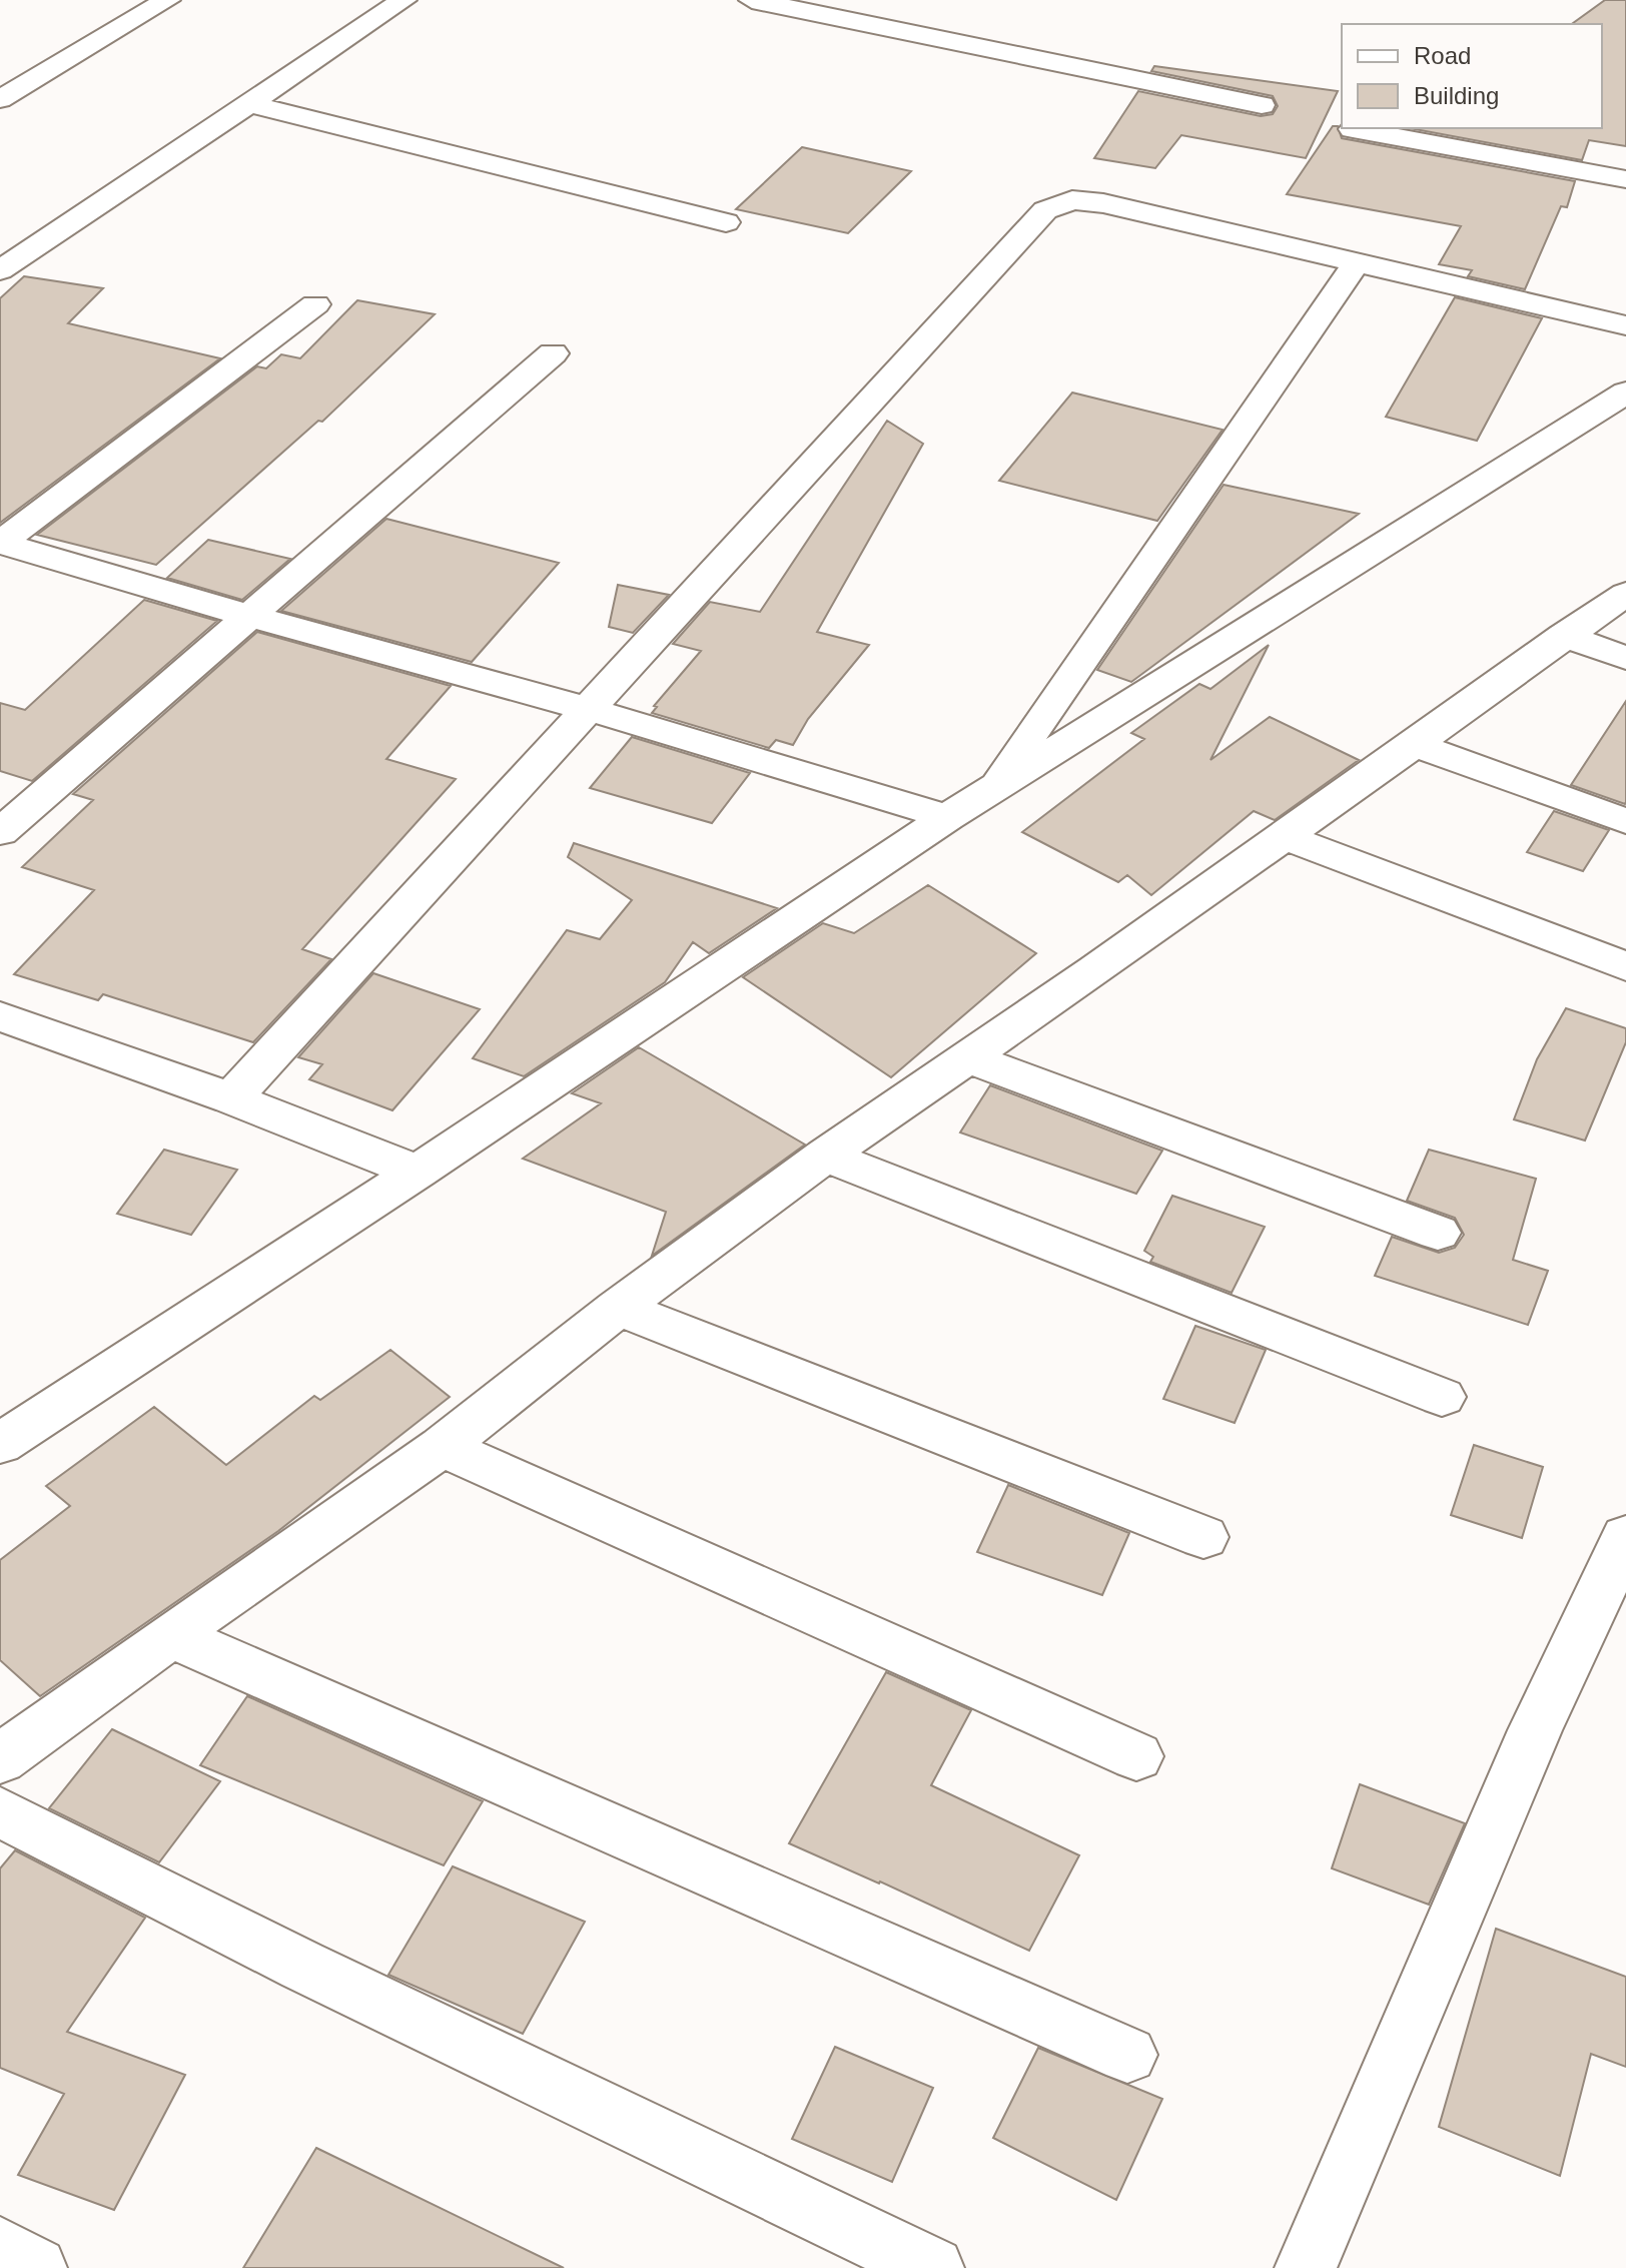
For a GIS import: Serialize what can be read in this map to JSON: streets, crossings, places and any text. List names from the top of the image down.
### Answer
{
  "legend": ["Road", "Building"]
}
